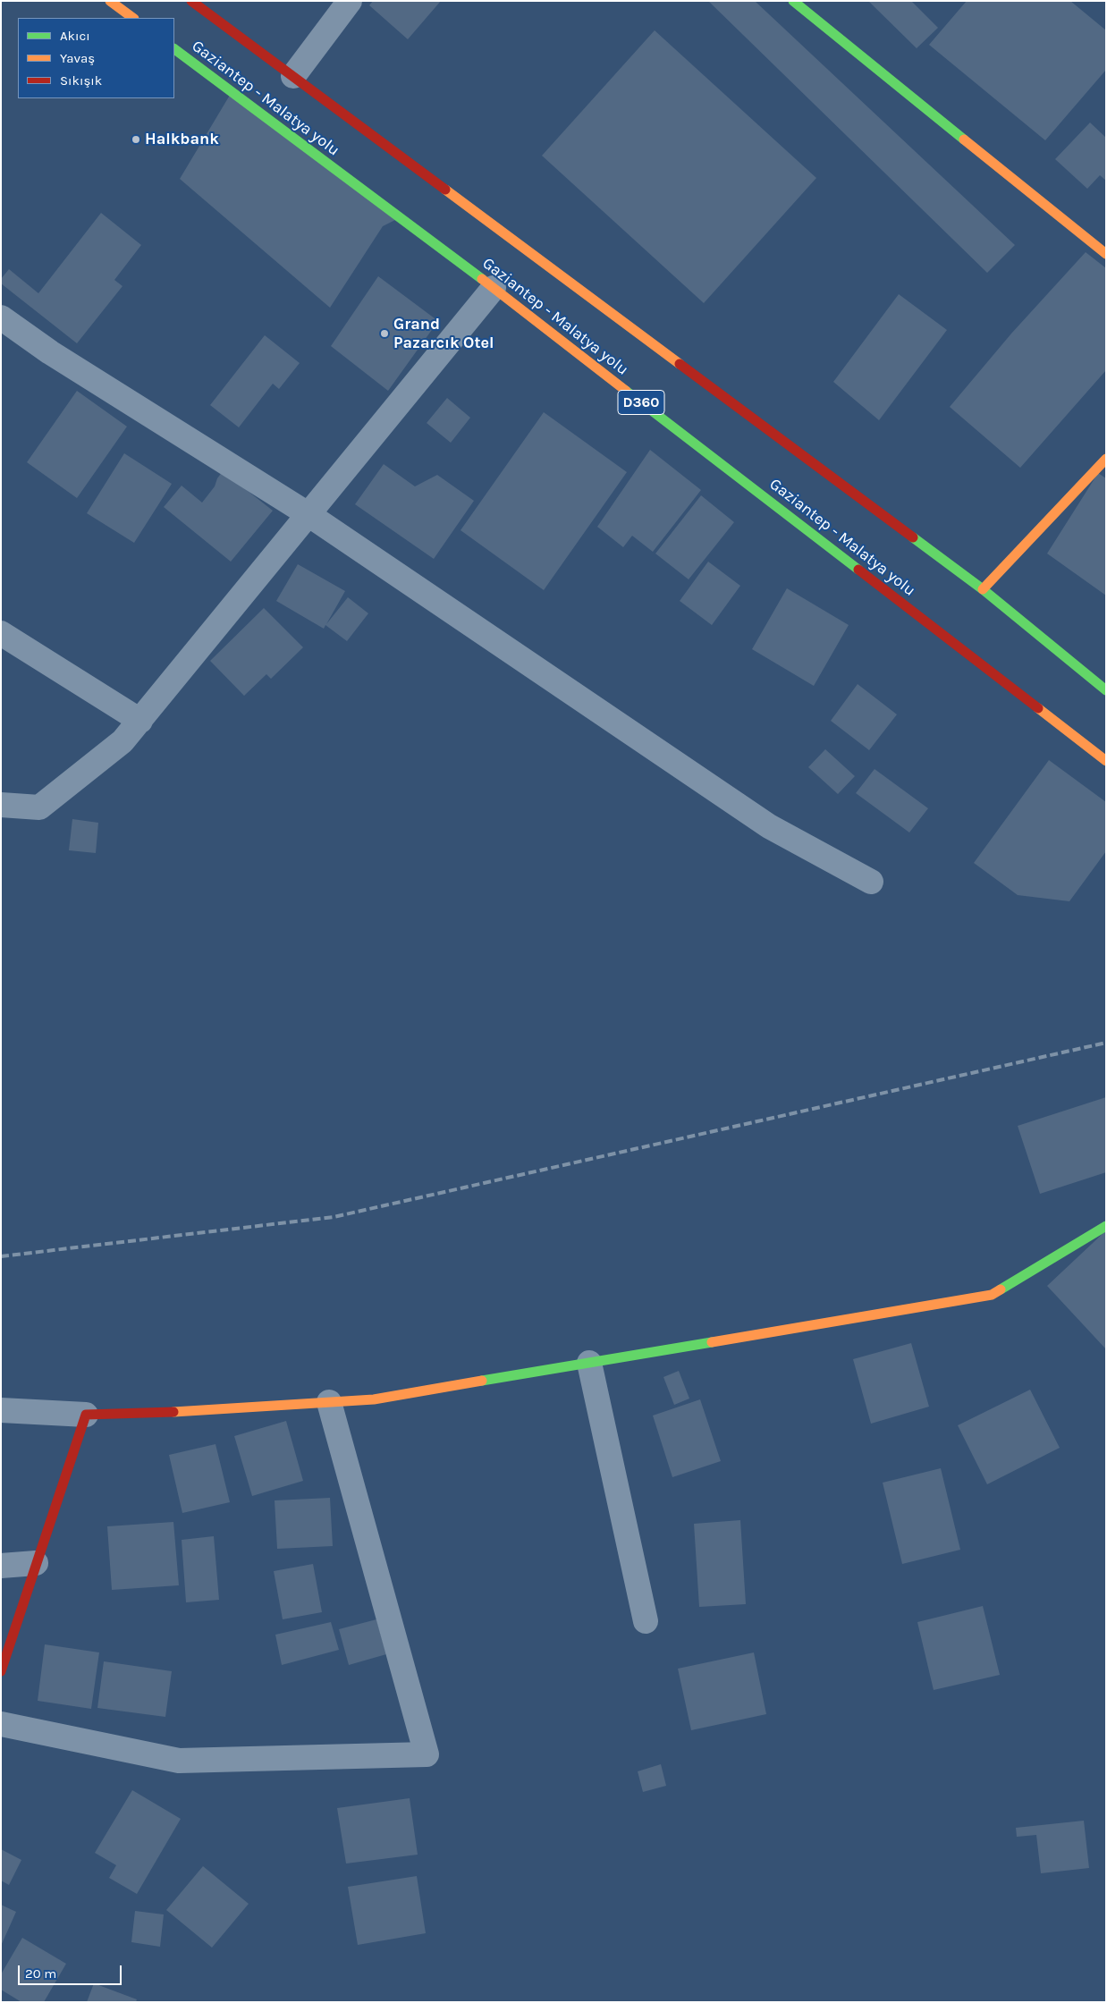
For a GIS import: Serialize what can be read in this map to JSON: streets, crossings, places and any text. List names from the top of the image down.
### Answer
{
  "streets": {
    "main road": ["Gaziantep - Malatya yolu", "D360"]
  },
  "places": ["Halkbank", "Grand Pazarcık Otel"],
  "legend": ["Akıcı", "Yavaş", "Sıkışık"],
  "scale_bar": "20 m"
}
